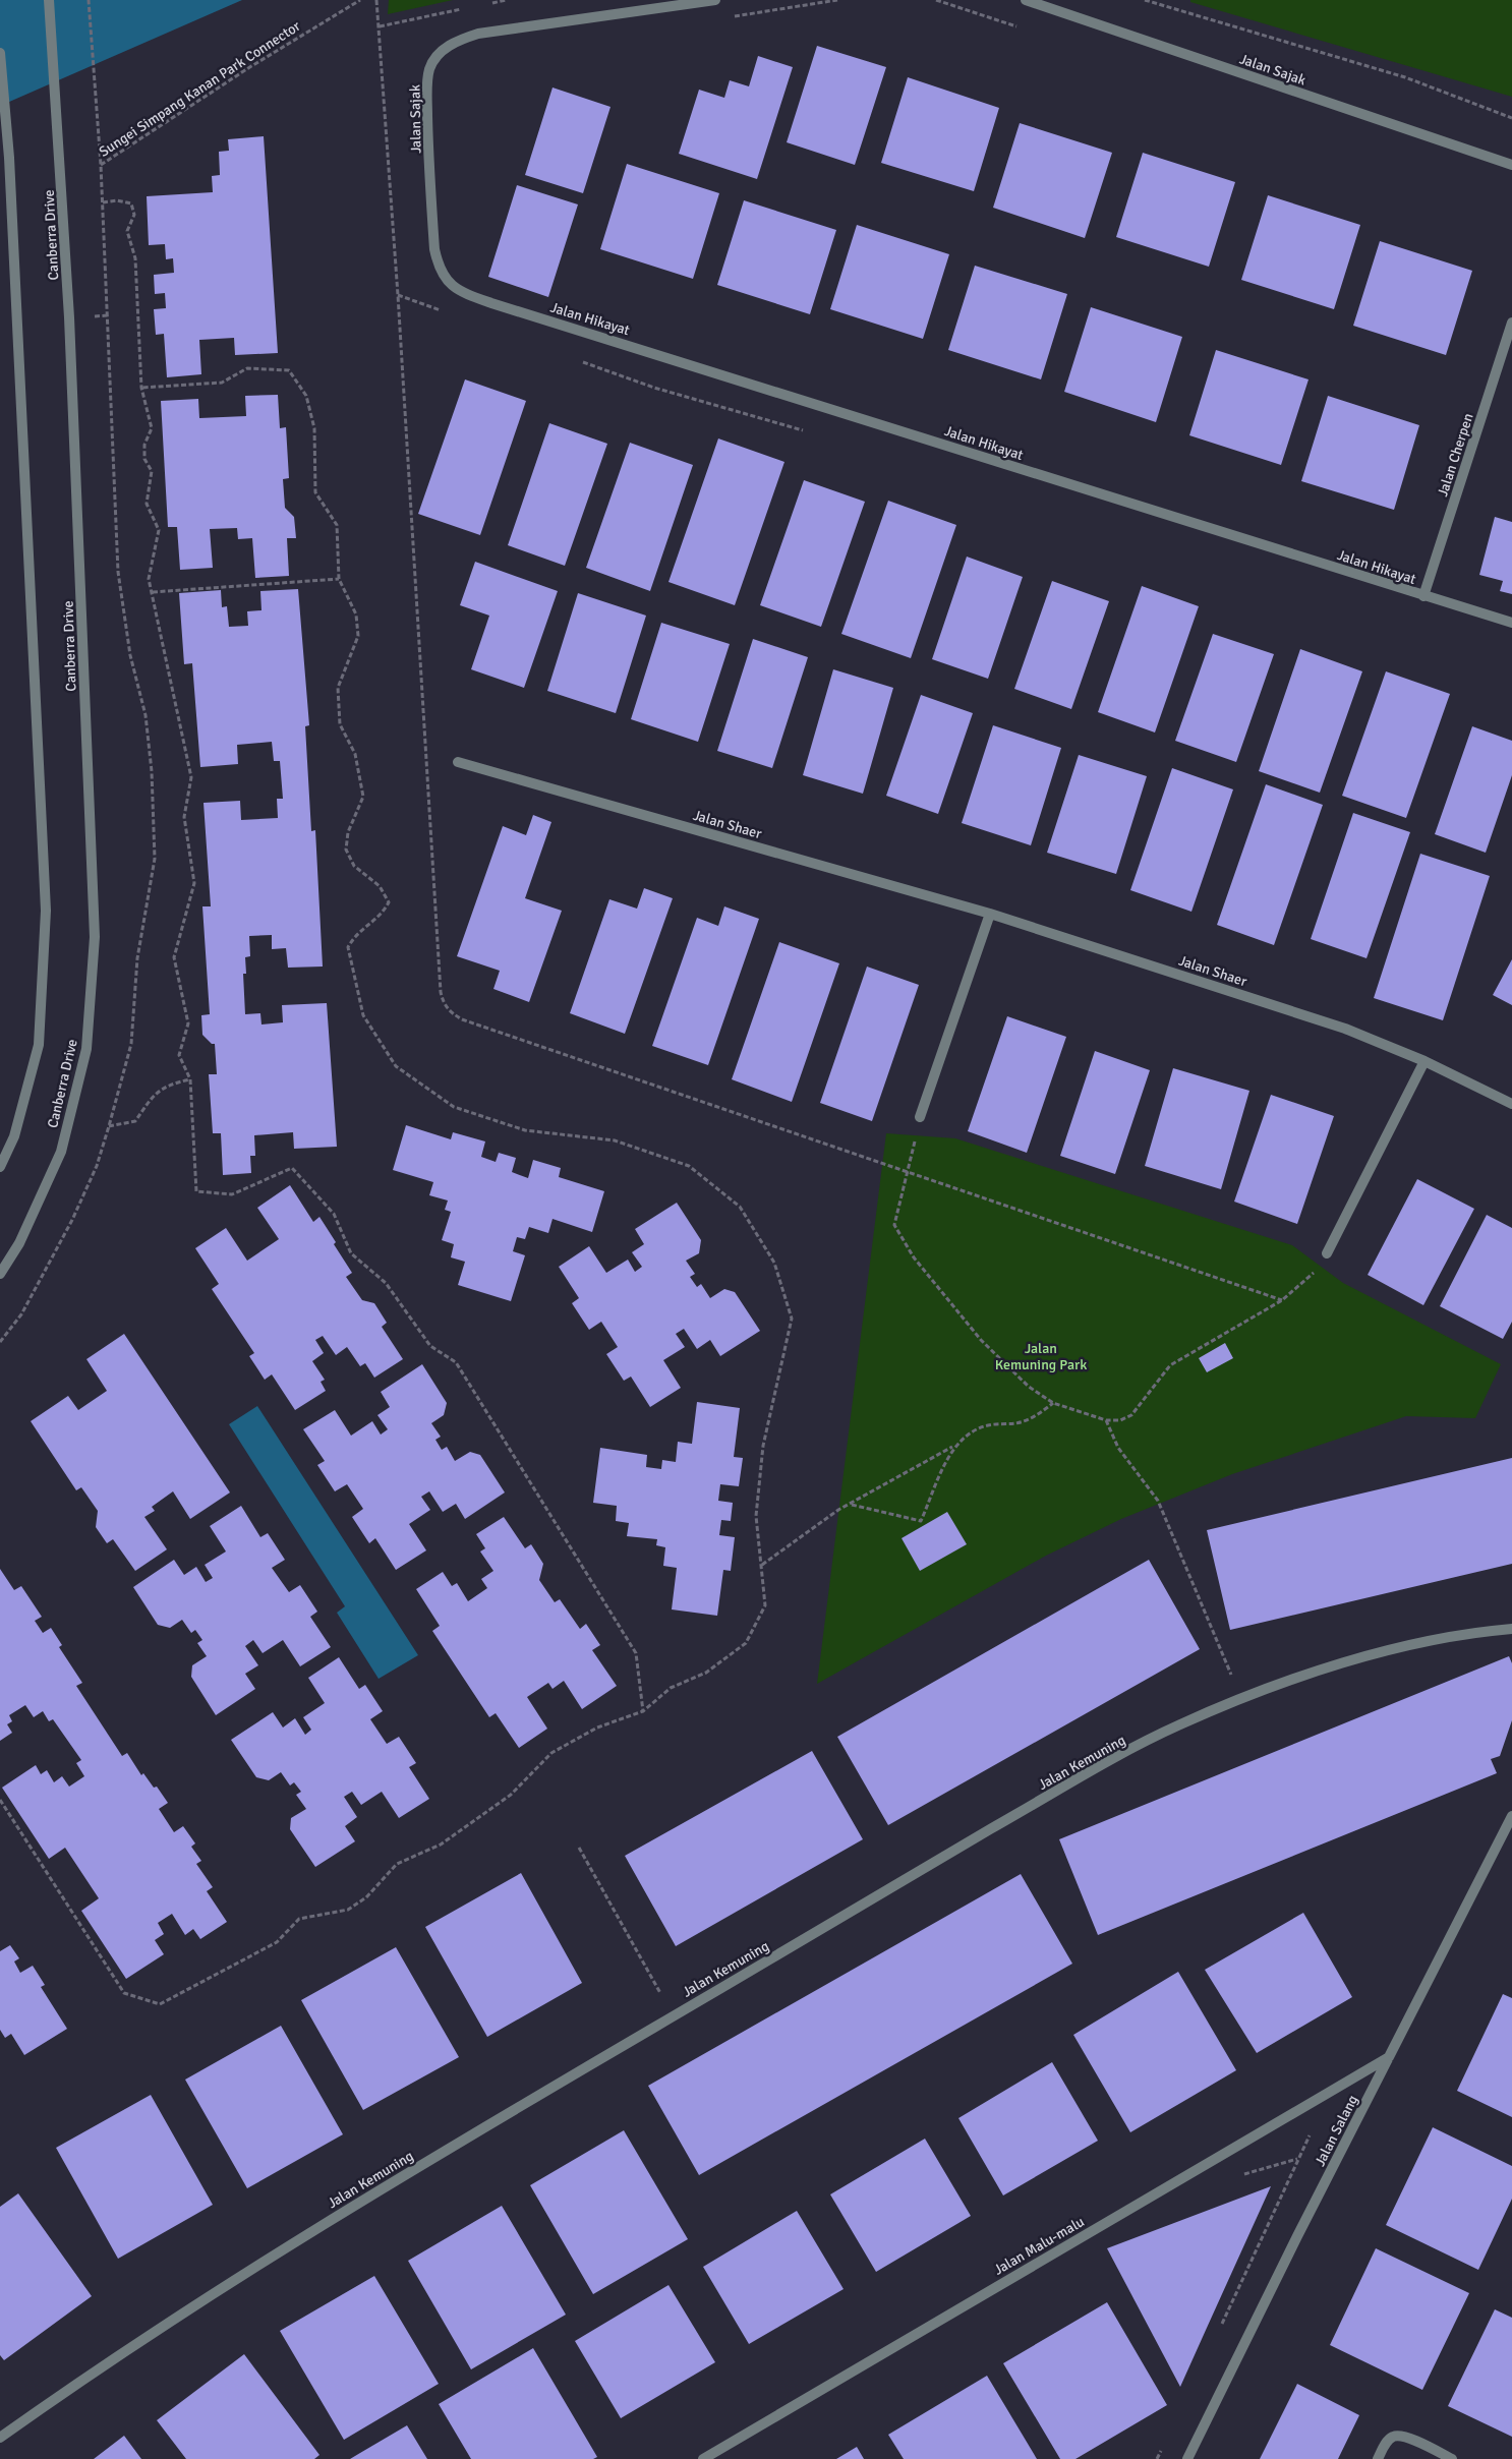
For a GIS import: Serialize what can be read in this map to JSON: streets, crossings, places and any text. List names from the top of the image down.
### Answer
{
  "streets": {
    "street": [
      "Jalan Sajak",
      "Canberra Drive",
      "Jalan Hikayat",
      "Jalan Cherpen",
      "Jalan Shaer",
      "Jalan Kemuning",
      "Jalan Salang",
      "Jalan Malu-malu"
    ],
    "path": ["Sungei Simpang Kanan Park Connector"]
  },
  "crossings": [
    ["Jalan Sajak", "Jalan Hikayat"],
    ["Jalan Hikayat", "Jalan Cherpen"],
    ["Jalan Salang", "Jalan Malu-malu"]
  ],
  "parks": ["Jalan Kemuning Park"]
}
